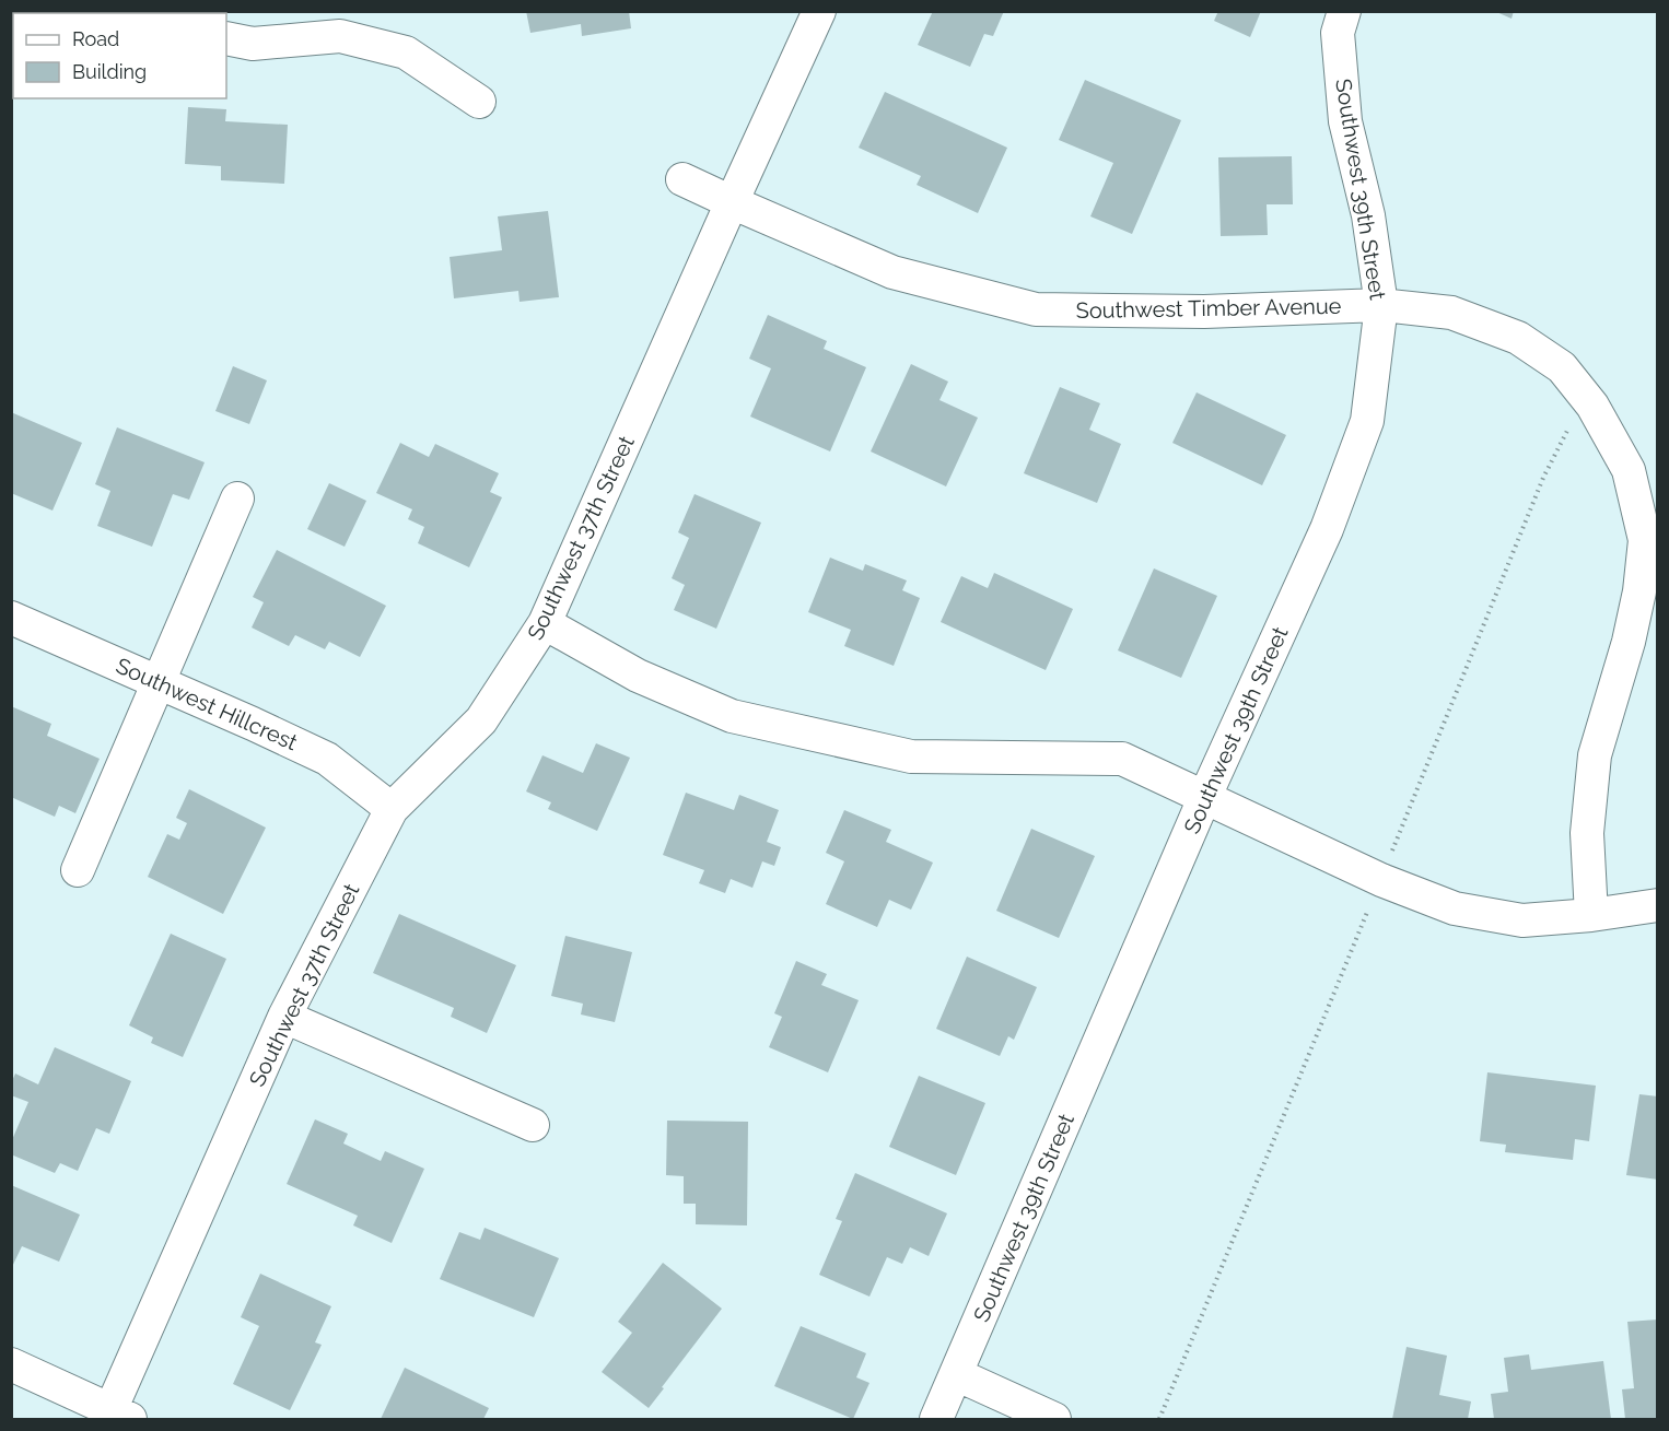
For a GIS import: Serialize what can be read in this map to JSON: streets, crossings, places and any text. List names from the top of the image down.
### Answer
{
  "streets": {
    "street": [
      "Southwest 39th Street",
      "Southwest Timber Avenue",
      "Southwest 37th Street",
      "Southwest Hillcrest"
    ]
  },
  "crossings": [
    ["Southwest 39th Street", "Southwest Timber Avenue"],
    ["Southwest Timber Avenue", "Southwest 37th Street"],
    ["Southwest 37th Street", "Southwest Hillcrest"]
  ],
  "legend": ["Road", "Building"]
}
